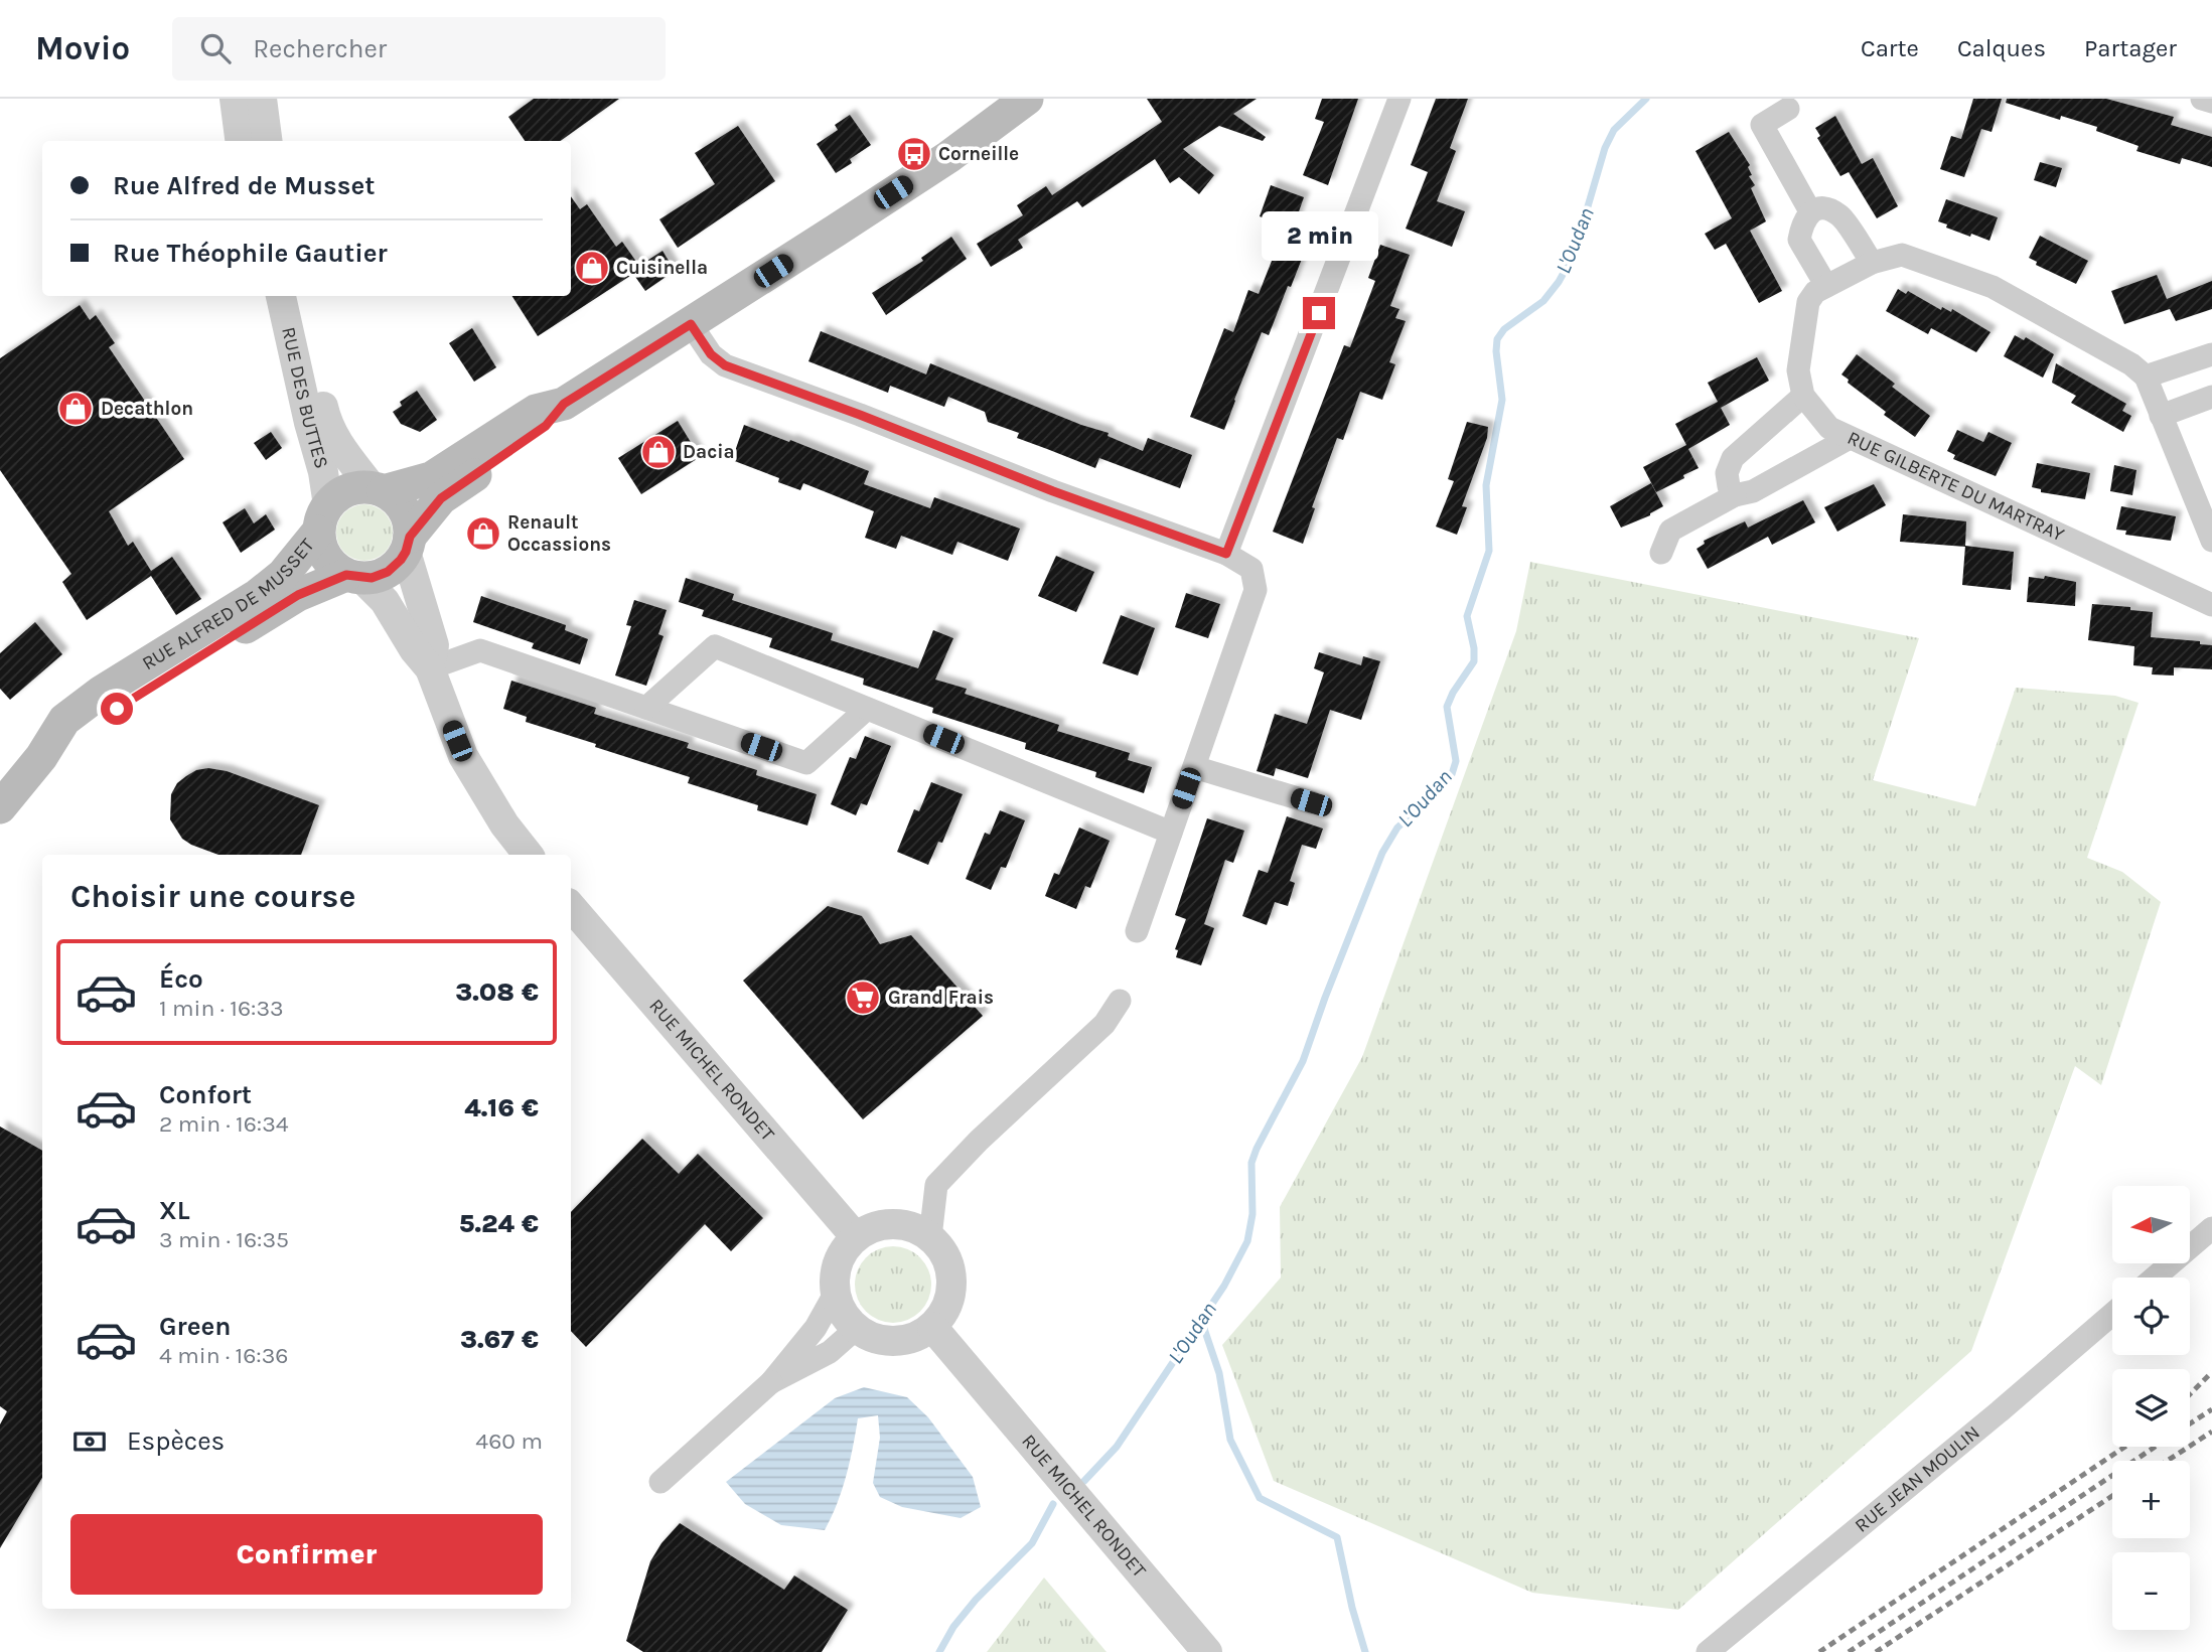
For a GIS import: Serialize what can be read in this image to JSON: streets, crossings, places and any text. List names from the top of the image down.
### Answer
{
  "streets": {
    "main road": ["RUE ALFRED DE MUSSET"],
    "street": [
      "RUE DES BUTTES",
      "RUE GILBERTE DU MARTRAY",
      "RUE MICHEL RONDET",
      "RUE JEAN MOULIN"
    ]
  },
  "crossings": [
    ["RUE DES BUTTES", "RUE ALFRED DE MUSSET"]
  ],
  "water": ["L'Oudan"],
  "places": {
    "bus stop": ["Corneille"],
    "shop": [
      "Cuisinella",
      "Decathlon",
      "Dacia",
      "Renault Occassions"
    ],
    "supermarket": ["Grand Frais"]
  },
  "north": "left",
  "page": {
    "header": "Movio",
    "search": "Rechercher",
    "nav": ["Carte", "Calques", "Partager"],
    "banner": ["Rue Alfred de Musset", "Rue Théophile Gautier"],
    "bubble": "2 min",
    "heading": "Choisir une course",
    "list": [
      {
        "name": "Éco",
        "note": "1 min · 16:33",
        "value": "3.08 €"
      },
      {
        "name": "Confort",
        "note": "2 min · 16:34",
        "value": "4.16 €"
      },
      {
        "name": "XL",
        "note": "3 min · 16:35",
        "value": "5.24 €"
      },
      {
        "name": "Green",
        "note": "4 min · 16:36",
        "value": "3.67 €"
      }
    ],
    "map_buttons": ["+", "−"],
    "pay": ["Espèces", "460 m"],
    "buttons": "Confirmer"
  }
}
